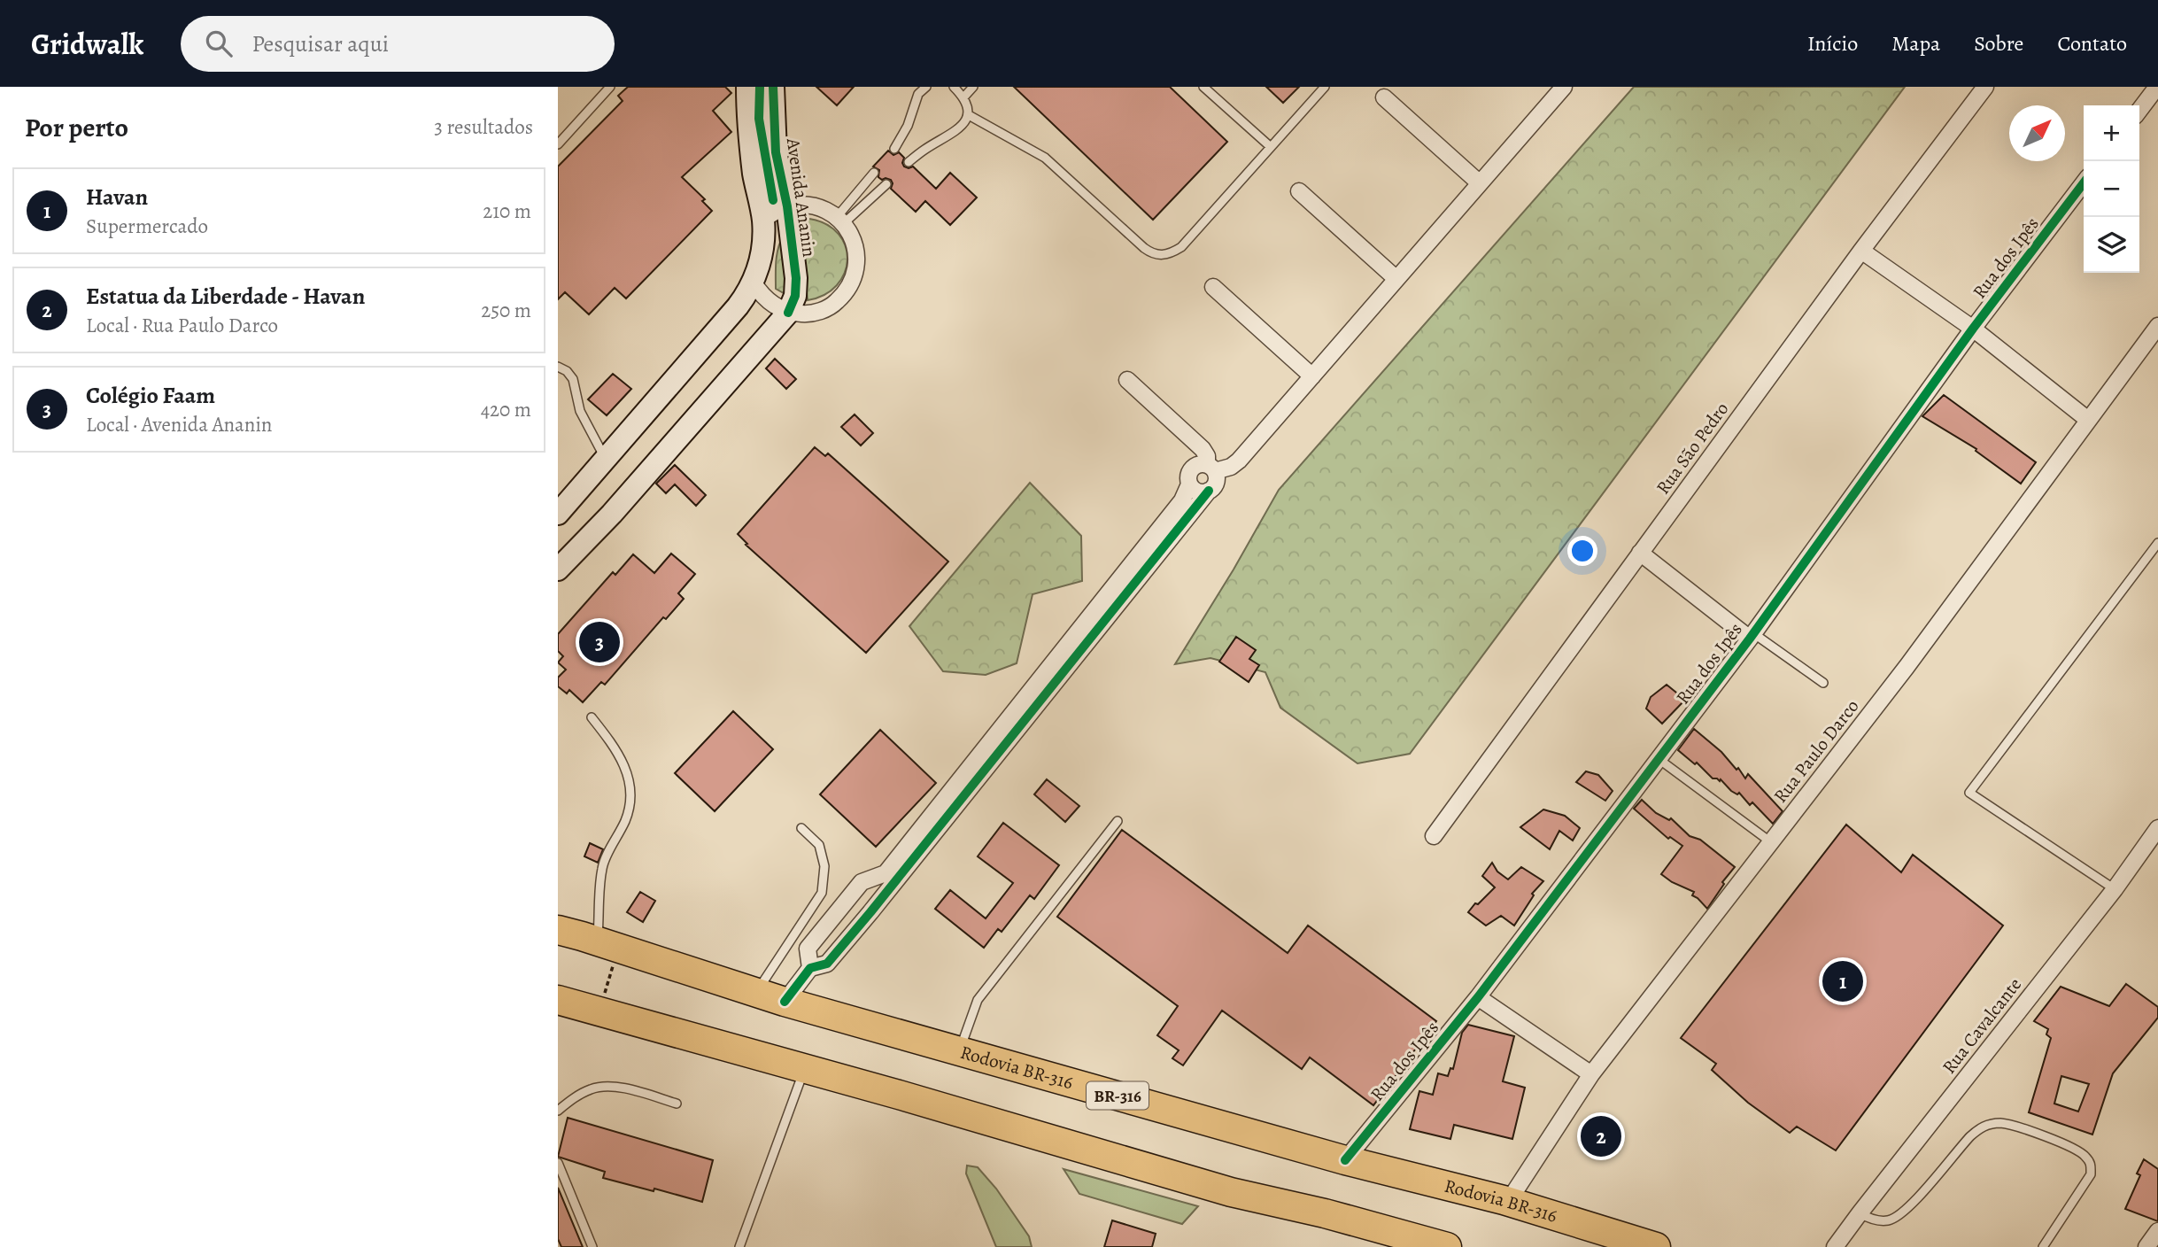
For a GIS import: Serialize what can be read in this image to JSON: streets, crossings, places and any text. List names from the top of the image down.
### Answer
{
  "streets": {
    "highway": ["Rodovia BR-316", "BR-316"],
    "main road": ["Avenida Ananin"],
    "street": [
      "Rua dos Ipês",
      "Rua São Pedro",
      "Rua Paulo Darco",
      "Rua Cavalcante"
    ]
  },
  "crossings": [
    ["Rua dos Ipês", "Rodovia BR-316"],
    ["Rua Paulo Darco", "Rodovia BR-316"]
  ],
  "north": "top right",
  "page": {
    "header": "Gridwalk",
    "search": "Pesquisar aqui",
    "nav": [
      "Início",
      "Mapa",
      "Sobre",
      "Contato"
    ],
    "heading": ["Por perto", "3 resultados"],
    "map_buttons": ["+", "−"],
    "list": [
      {
        "mark": "1",
        "name": "Havan",
        "note": "Supermercado",
        "value": "210 m"
      },
      {
        "mark": "2",
        "name": "Estatua da Liberdade - Havan",
        "note": "Local · Rua Paulo Darco",
        "value": "250 m"
      },
      {
        "mark": "3",
        "name": "Colégio Faam",
        "note": "Local · Avenida Ananin",
        "value": "420 m"
      }
    ],
    "pins": ["3", "1", "2"]
  }
}
